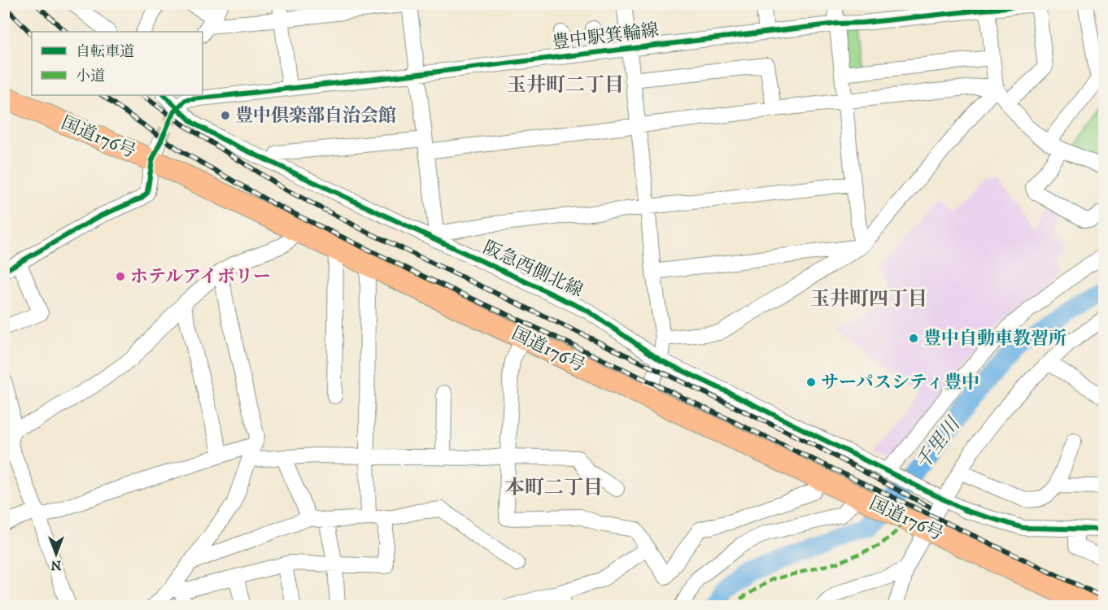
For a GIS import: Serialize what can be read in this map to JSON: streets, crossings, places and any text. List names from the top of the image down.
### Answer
{
  "streets": {
    "highway": ["国道176号"],
    "street": ["豊中駅箕輪線", "阪急西側北線"]
  },
  "crossings": [
    ["豊中駅箕輪線", "阪急西側北線"]
  ],
  "districts": ["玉井町二丁目", "玉井町四丁目", "本町二丁目"],
  "water": ["千里川"],
  "places": [
    "豊中倶楽部自治会館",
    "ホテルアイボリー",
    "豊中自動車教習所",
    "サーパスシティ豊中"
  ],
  "legend": ["自転車道", "小道"],
  "north": "bottom"
}
